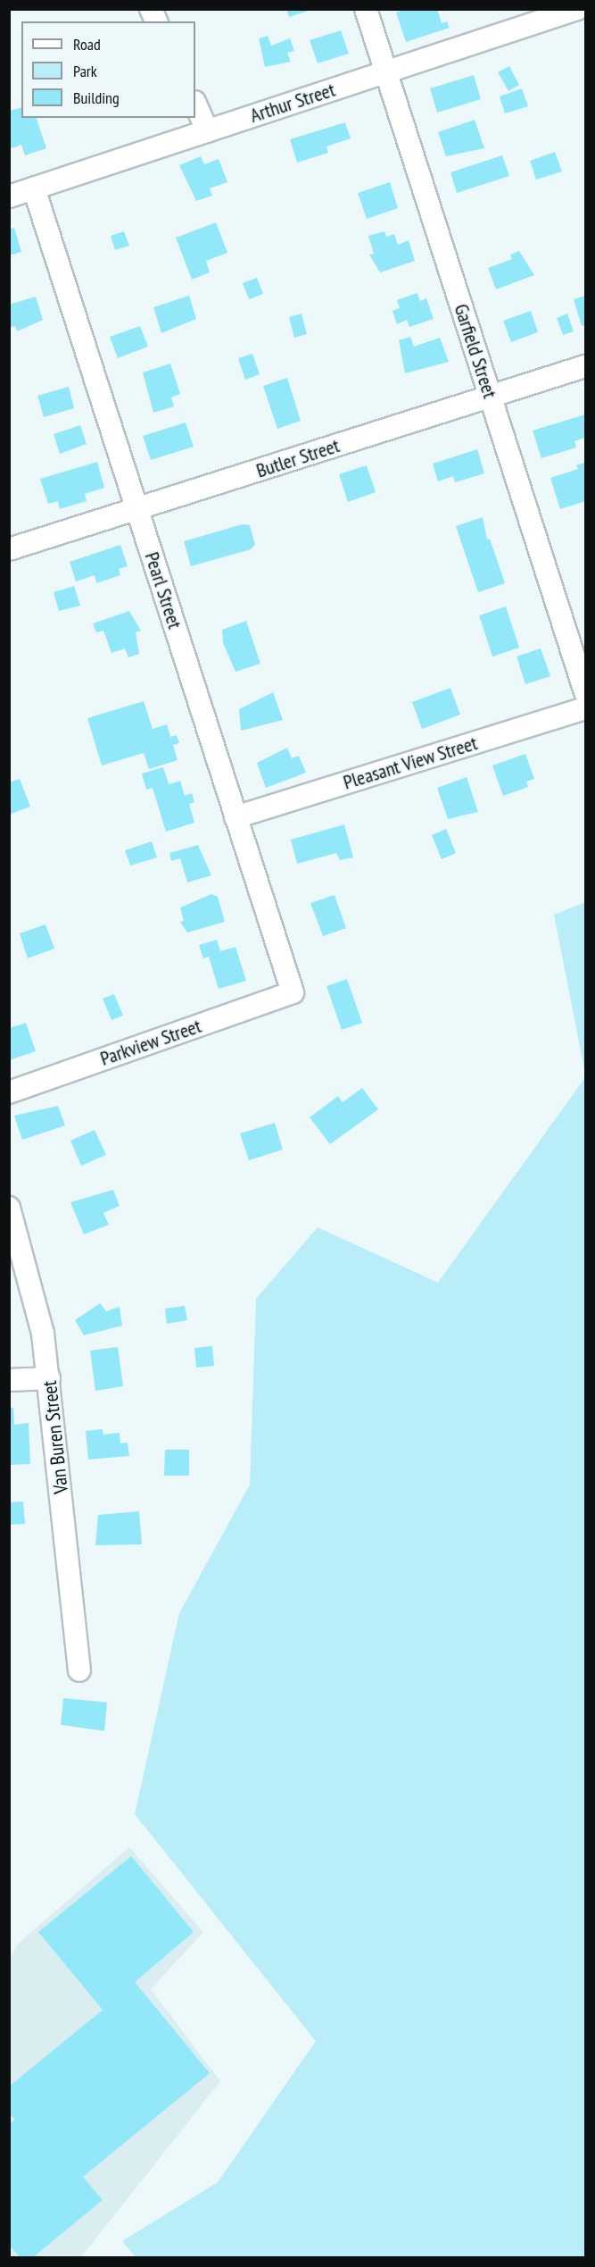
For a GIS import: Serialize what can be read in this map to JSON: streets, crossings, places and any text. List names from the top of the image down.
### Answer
{
  "streets": {
    "street": [
      "Arthur Street",
      "Garfield Street",
      "Butler Street",
      "Pearl Street",
      "Pleasant View Street",
      "Parkview Street",
      "Van Buren Street"
    ]
  },
  "crossings": [
    ["Arthur Street", "Garfield Street"],
    ["Arthur Street", "Pearl Street"],
    ["Garfield Street", "Butler Street"],
    ["Butler Street", "Pearl Street"],
    ["Pearl Street", "Pleasant View Street"],
    ["Pearl Street", "Parkview Street"]
  ],
  "legend": ["Road", "Park", "Building"]
}
